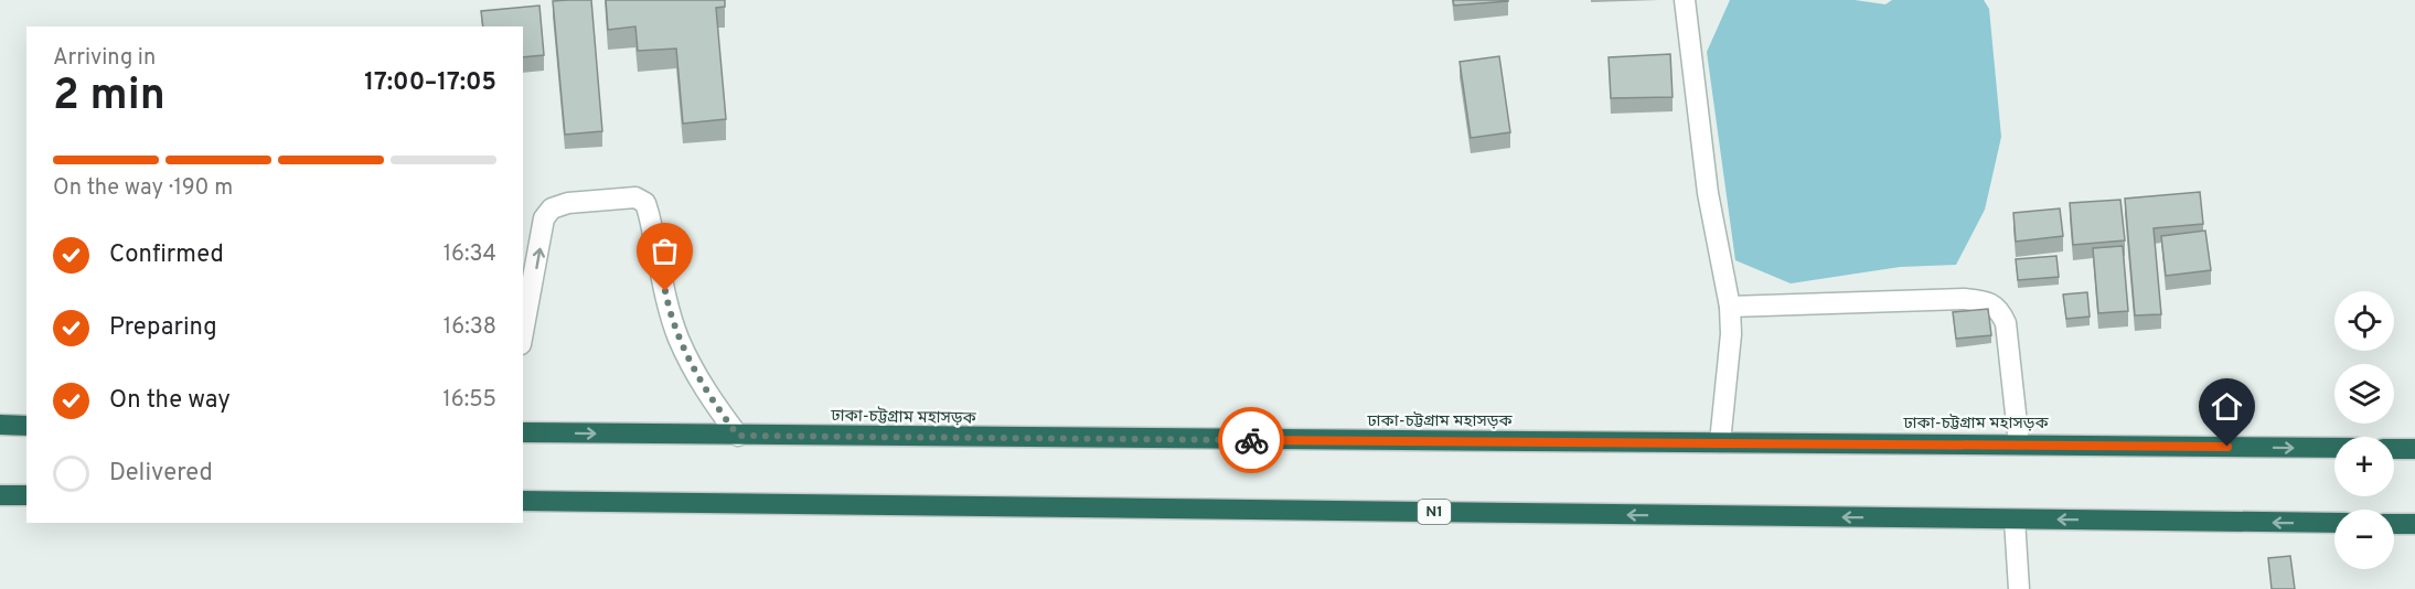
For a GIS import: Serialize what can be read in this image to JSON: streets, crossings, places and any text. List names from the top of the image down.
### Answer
{
  "streets": {
    "highway": ["ঢাকা-চট্টগ্রাম মহাসড়ক", "N1"]
  },
  "page": {
    "heading": ["2 min", "Arriving in", "17:00–17:05"],
    "bar": "On the way · 190 m",
    "list": [
      ["Confirmed", "16:34"],
      ["Preparing", "16:38"],
      ["On the way", "16:55"],
      "Delivered"
    ],
    "map_buttons": ["+", "−"]
  }
}
